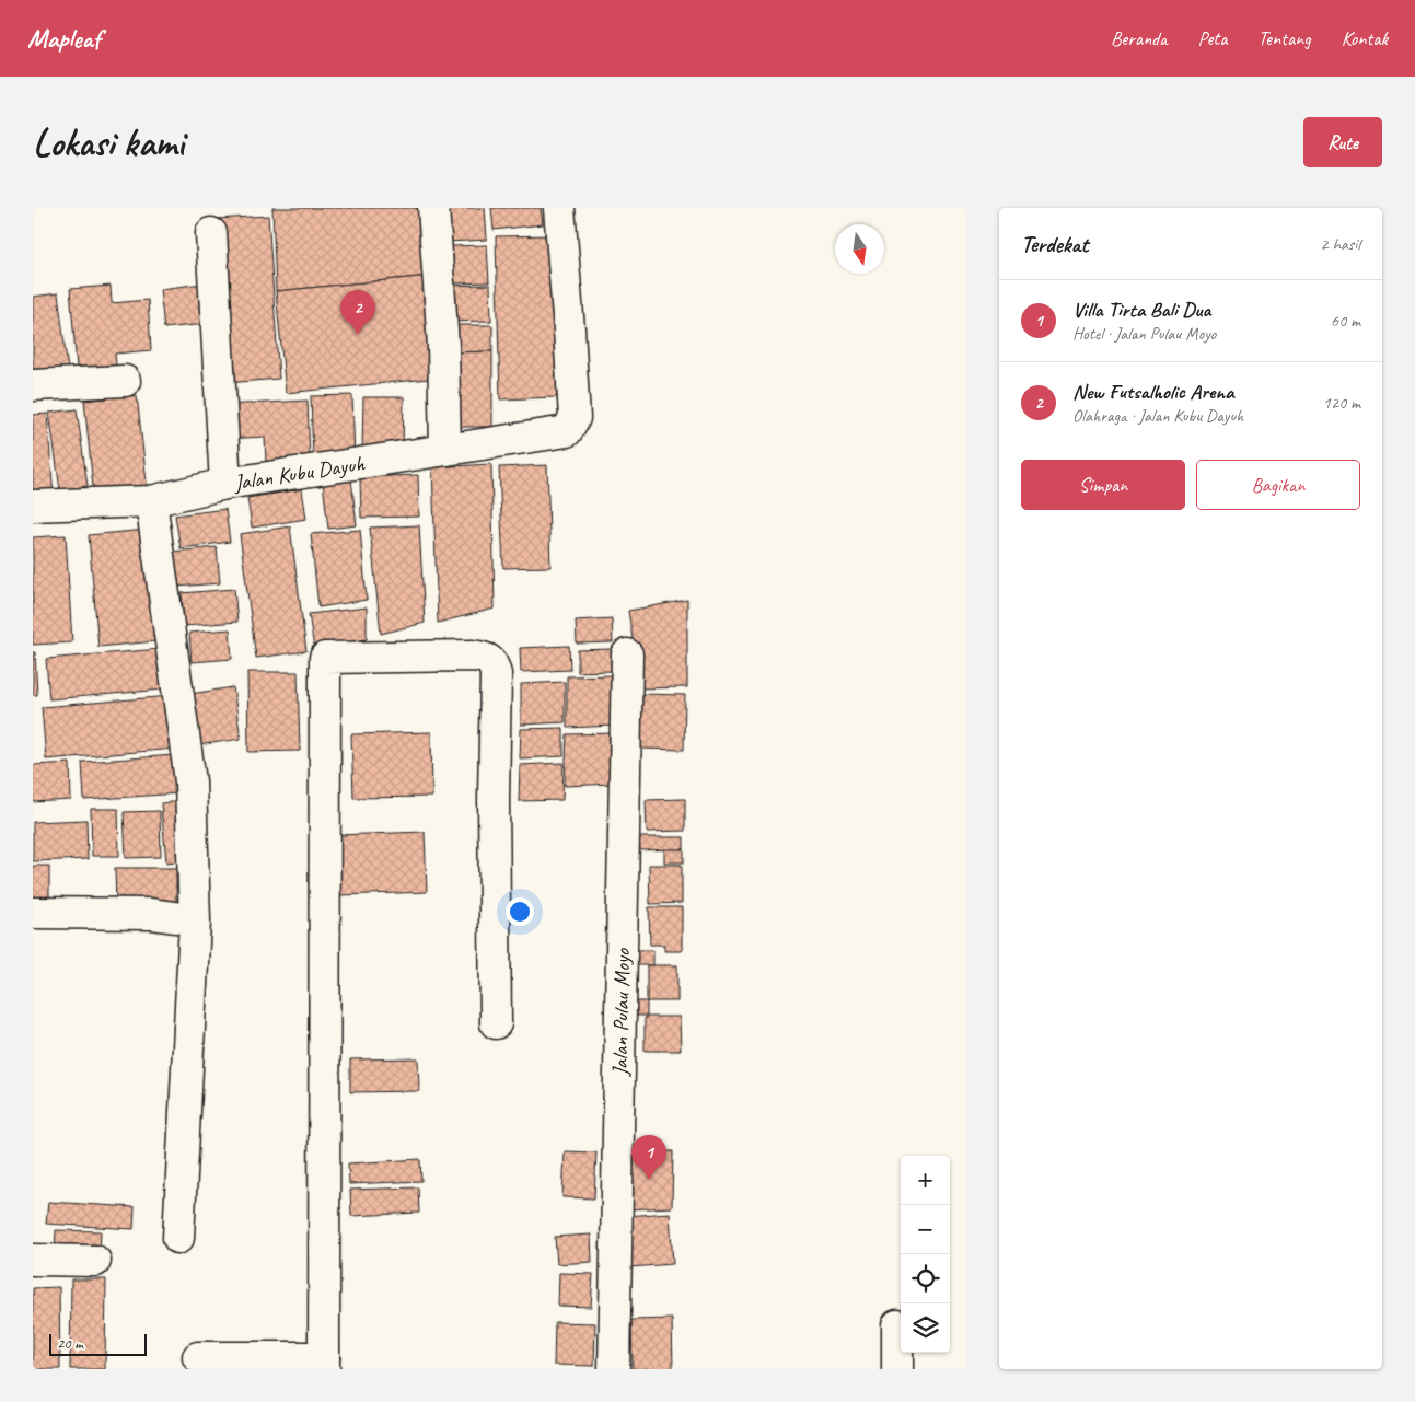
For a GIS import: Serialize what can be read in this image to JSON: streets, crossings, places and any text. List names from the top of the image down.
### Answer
{
  "streets": {
    "street": ["Jalan Kubu Dayuh", "Jalan Pulau Moyo"]
  },
  "scale_bar": "20 m",
  "north": "bottom",
  "page": {
    "header": "Mapleaf",
    "nav": [
      "Beranda",
      "Peta",
      "Tentang",
      "Kontak"
    ],
    "buttons": [
      "Rute",
      ["Simpan", "Bagikan"]
    ],
    "title": "Lokasi kami",
    "heading": ["Terdekat", "2 hasil"],
    "list": [
      {
        "mark": "1",
        "name": "Villa Tirta Bali Dua",
        "note": "Hotel · Jalan Pulau Moyo",
        "value": "60 m"
      },
      {
        "mark": "2",
        "name": "New Futsalholic Arena",
        "note": "Olahraga · Jalan Kubu Dayuh",
        "value": "120 m"
      }
    ],
    "pins": ["2", "1"],
    "map_buttons": ["+", "−"],
    "scale": "20 m"
  }
}
